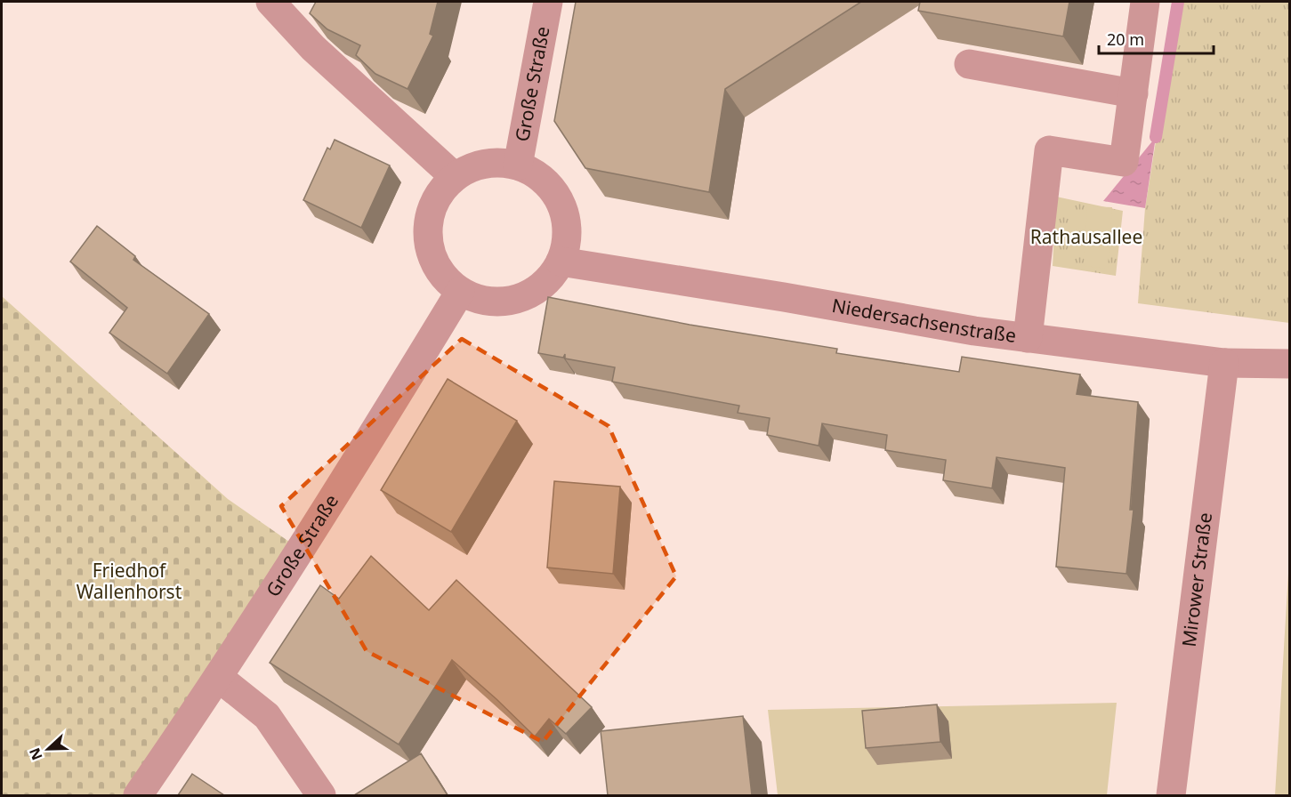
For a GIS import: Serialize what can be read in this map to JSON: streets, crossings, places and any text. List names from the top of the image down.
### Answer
{
  "streets": {
    "street": ["Große Straße", "Niedersachsenstraße", "Mirower Straße"]
  },
  "crossings": [
    ["Große Straße", "Niedersachsenstraße"],
    ["Niedersachsenstraße", "Mirower Straße"]
  ],
  "parks": ["Rathausallee", "Friedhof Wallenhorst"],
  "scale_bar": "20 m",
  "north": "left"
}
